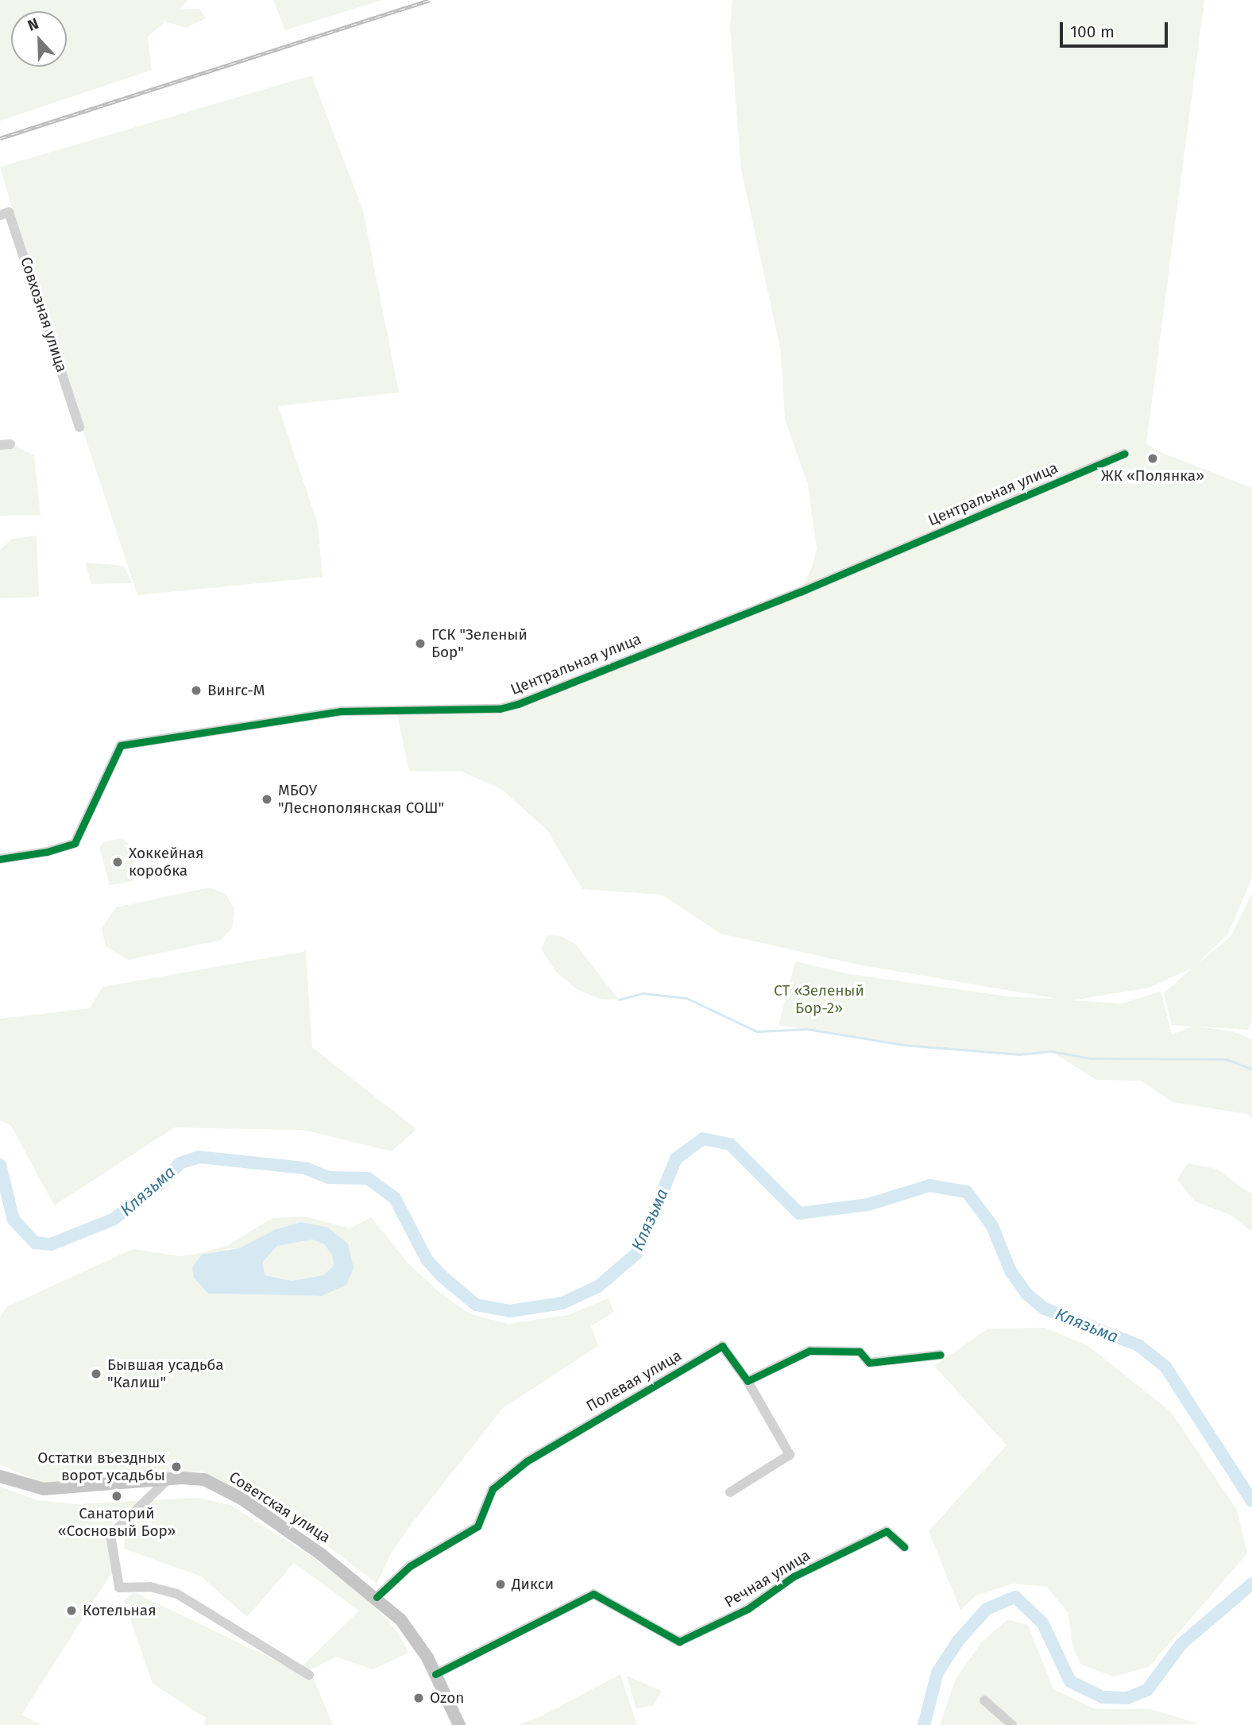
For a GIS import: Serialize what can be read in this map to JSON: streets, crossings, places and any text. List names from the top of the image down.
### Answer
{
  "streets": {
    "main road": ["Советская улица"],
    "street": [
      "Совхозная улица",
      "Центральная улица",
      "Полевая улица",
      "Речная улица"
    ]
  },
  "crossings": [
    ["Полевая улица", "Советская улица"],
    ["Советская улица", "Речная улица"]
  ],
  "water": ["Клязьма"],
  "parks": ["СТ «Зеленый Бор-2»"],
  "places": [
    "ЖК «Полянка»",
    "ГСК \"Зеленый Бор\"",
    "Вингс-М",
    "МБОУ \"Леснополянская СОШ\"",
    "Хоккейная коробка",
    "Бывшая усадьба \"Калиш\"",
    "Остатки въездных ворот усадьбы",
    "Санаторий «Сосновый Бор»",
    "Дикси",
    "Котельная",
    "Ozon"
  ],
  "scale_bar": "100 m",
  "north": "top"
}
